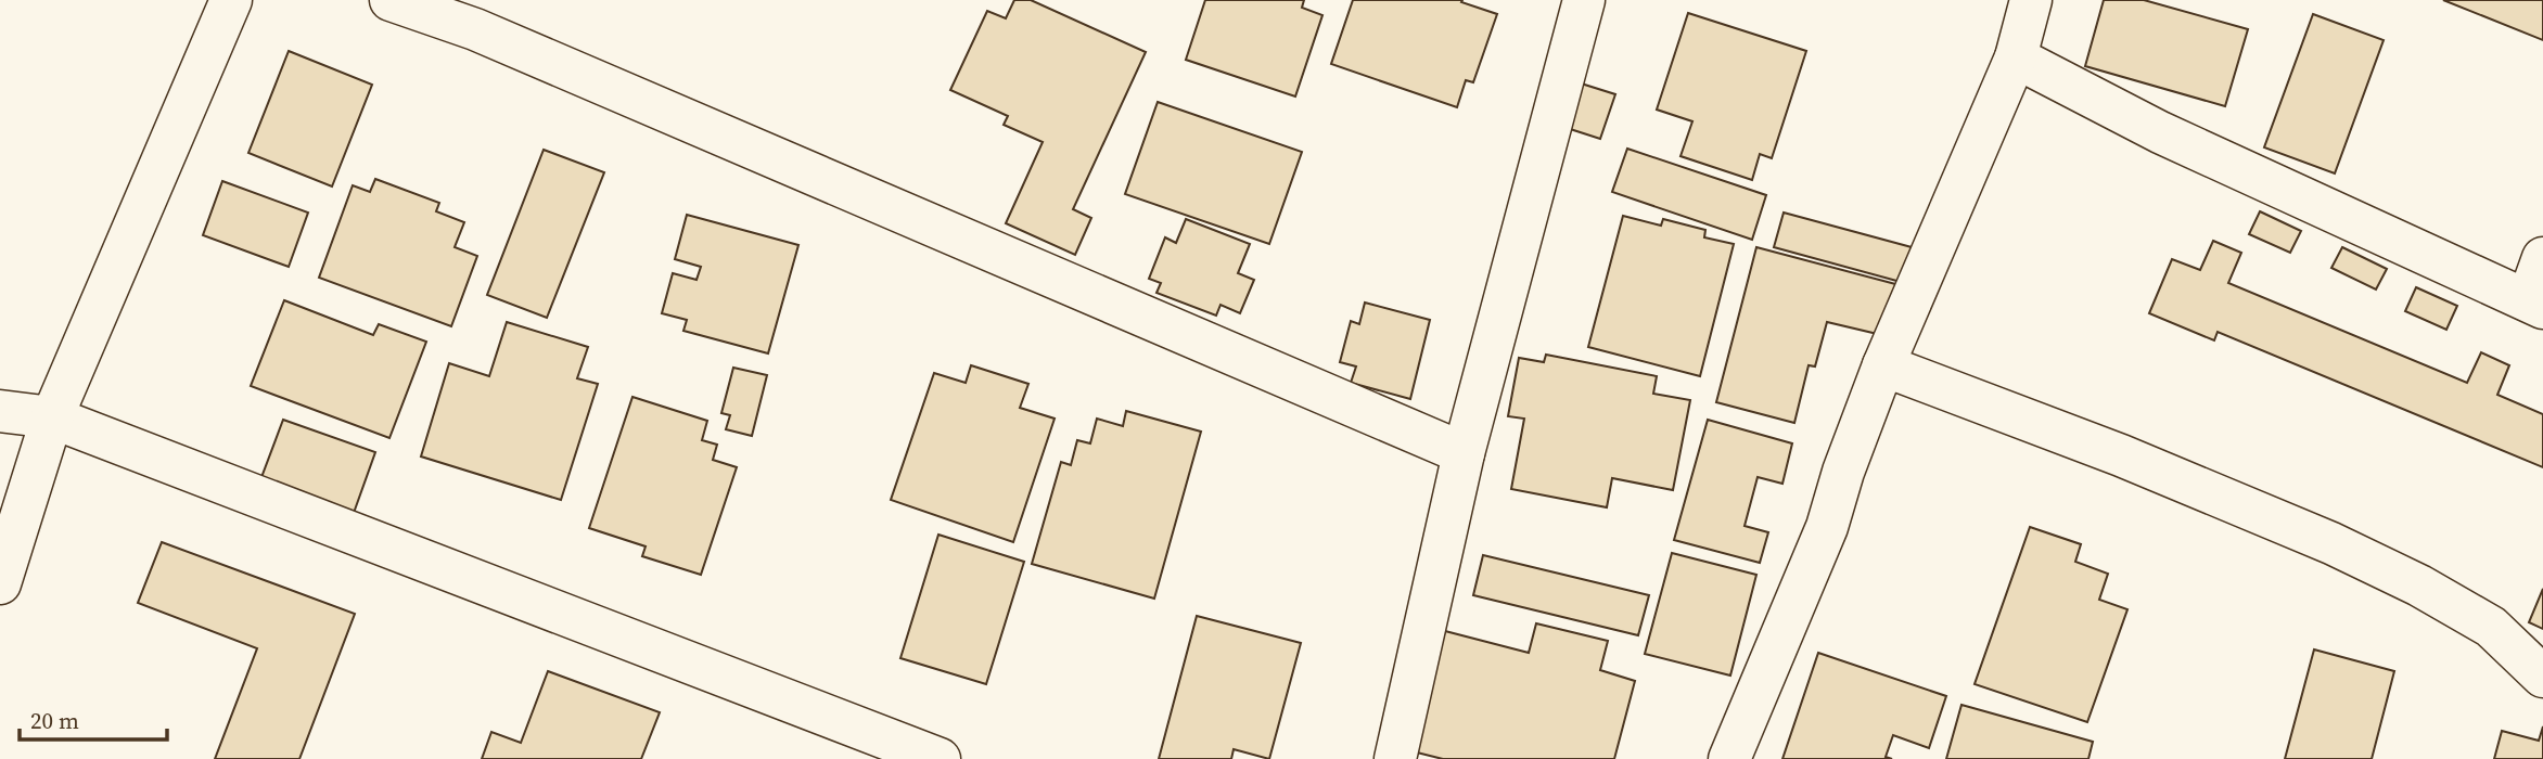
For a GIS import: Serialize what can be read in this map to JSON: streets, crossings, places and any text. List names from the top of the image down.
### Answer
{
  "scale_bar": "20 m"
}
